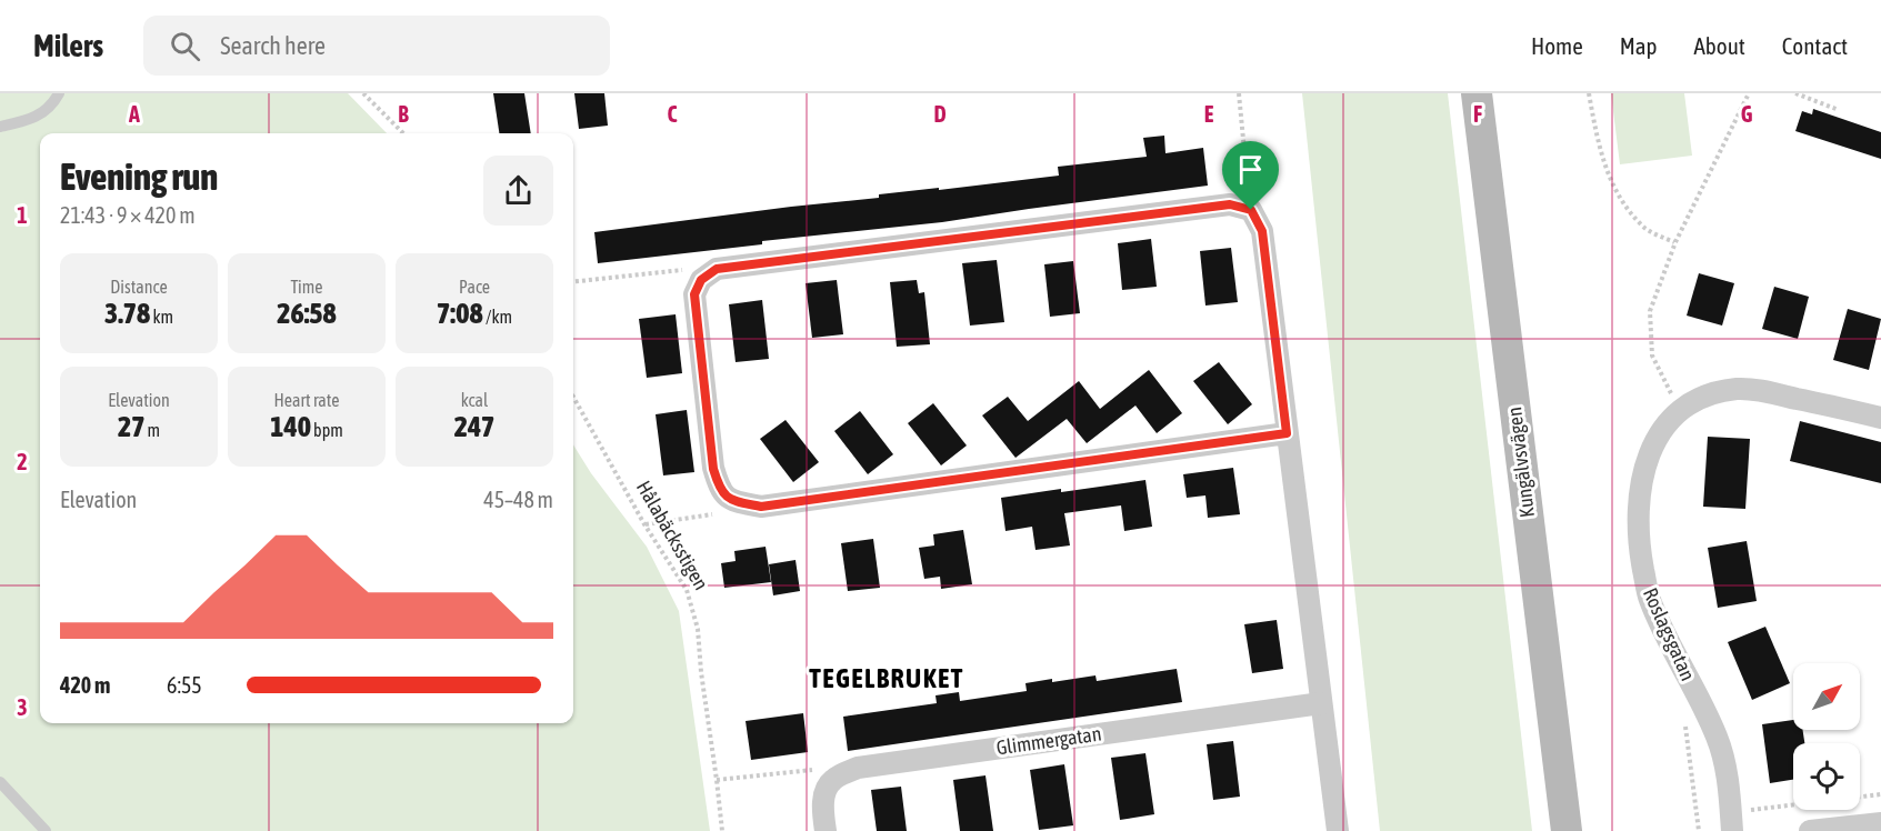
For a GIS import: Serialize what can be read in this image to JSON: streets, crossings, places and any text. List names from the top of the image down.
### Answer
{
  "streets": {
    "main road": ["Kungälvsvägen"],
    "street": ["Roslagsgatan", "Glimmergatan"],
    "path": ["Hålabäcksstigen"]
  },
  "districts": ["TEGELBRUKET"],
  "north": "top right",
  "page": {
    "header": "Milers",
    "search": "Search here",
    "nav": [
      "Home",
      "Map",
      "About",
      "Contact"
    ],
    "heading": ["Evening run", "21:43 · 9 × 420 m"],
    "stats": [
      ["Distance", "3.78 km"],
      ["Time", "26:58"],
      ["Pace", "7:08 /km"],
      ["Elevation", "27 m"],
      ["Heart rate", "140 bpm"],
      ["kcal", "247"]
    ],
    "chart": ["Elevation", "45–48 m"],
    "list": [
      {
        "name": "420 m",
        "note": "6:55"
      }
    ]
  },
  "grid": {
    "columns": [
      "A",
      "B",
      "C",
      "D",
      "E",
      "F",
      "G"
    ],
    "rows": ["1", "2", "3"]
  }
}
